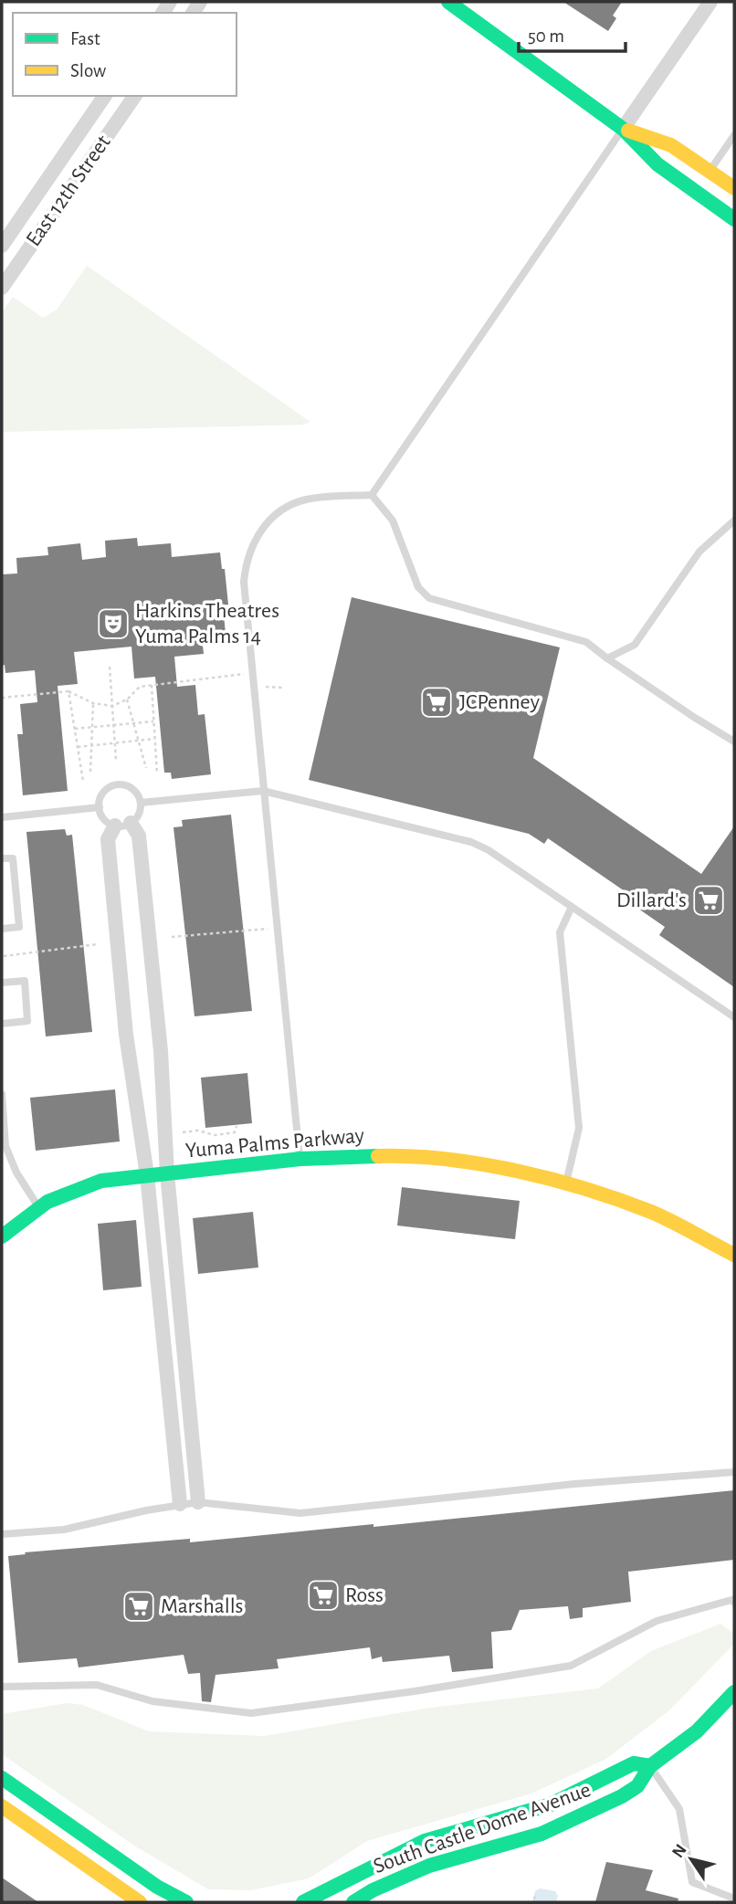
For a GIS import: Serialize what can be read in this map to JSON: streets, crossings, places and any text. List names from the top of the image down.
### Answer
{
  "streets": {
    "street": ["East 12th Street", "Yuma Palms Parkway", "South Castle Dome Avenue"]
  },
  "places": {
    "theatre": ["Harkins Theatres Yuma Palms 14"],
    "supermarket": [
      "JCPenney",
      "Dillard's",
      "Ross",
      "Marshalls"
    ]
  },
  "legend": ["Fast", "Slow"],
  "scale_bar": "50 m",
  "north": "top left"
}
